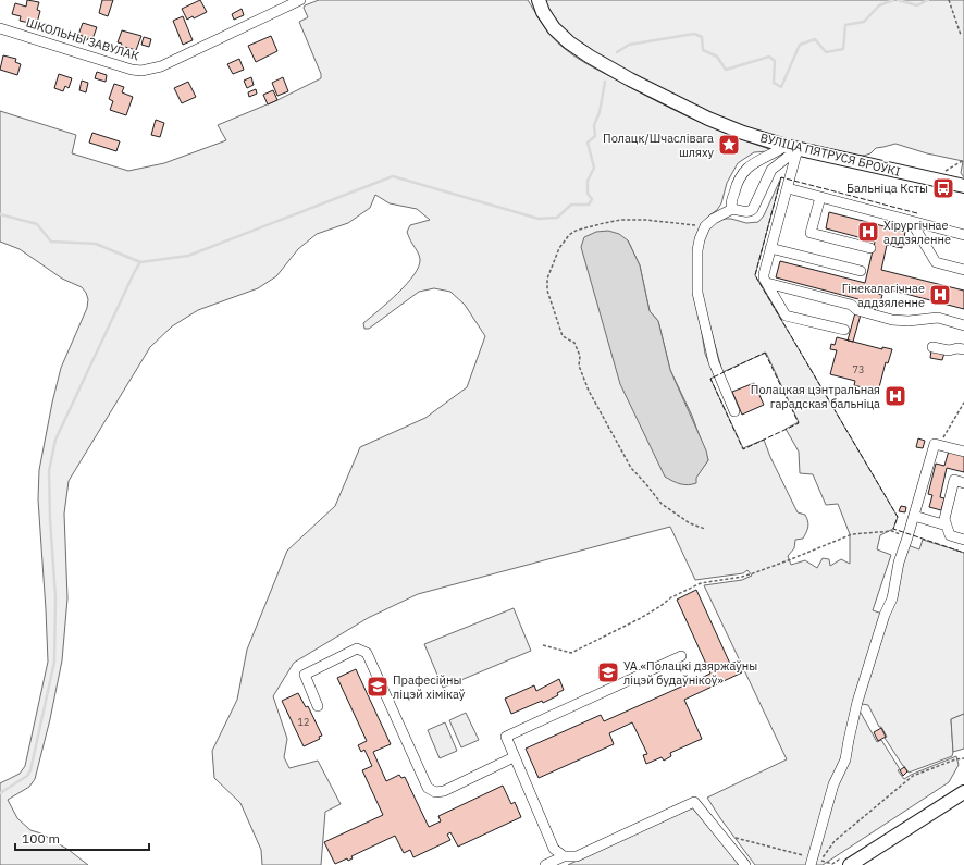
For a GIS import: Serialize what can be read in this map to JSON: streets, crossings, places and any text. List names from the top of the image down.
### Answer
{
  "streets": {
    "main road": ["ВУЛІЦА ПЯТРУСЯ БРОЎКІ"],
    "street": ["ШКОЛЬНЫ ЗАВУЛАК"]
  },
  "places": {
    "place": ["Полацк/Шчаслівага шляху"],
    "bus stop": ["Бальніца Ксты"],
    "hospital": ["Хірургічнае аддзяленне", "Гінекалагічнае аддзяленне", "Полацкая цэнтральная гарадская бальніца"],
    "school or university": ["УА «Полацкі дзяржаўны ліцэй будаўнікоў»", "Прафесійны ліцэй хімікаў"]
  },
  "house_numbers": ["73", "12"],
  "scale_bar": "100 m"
}
